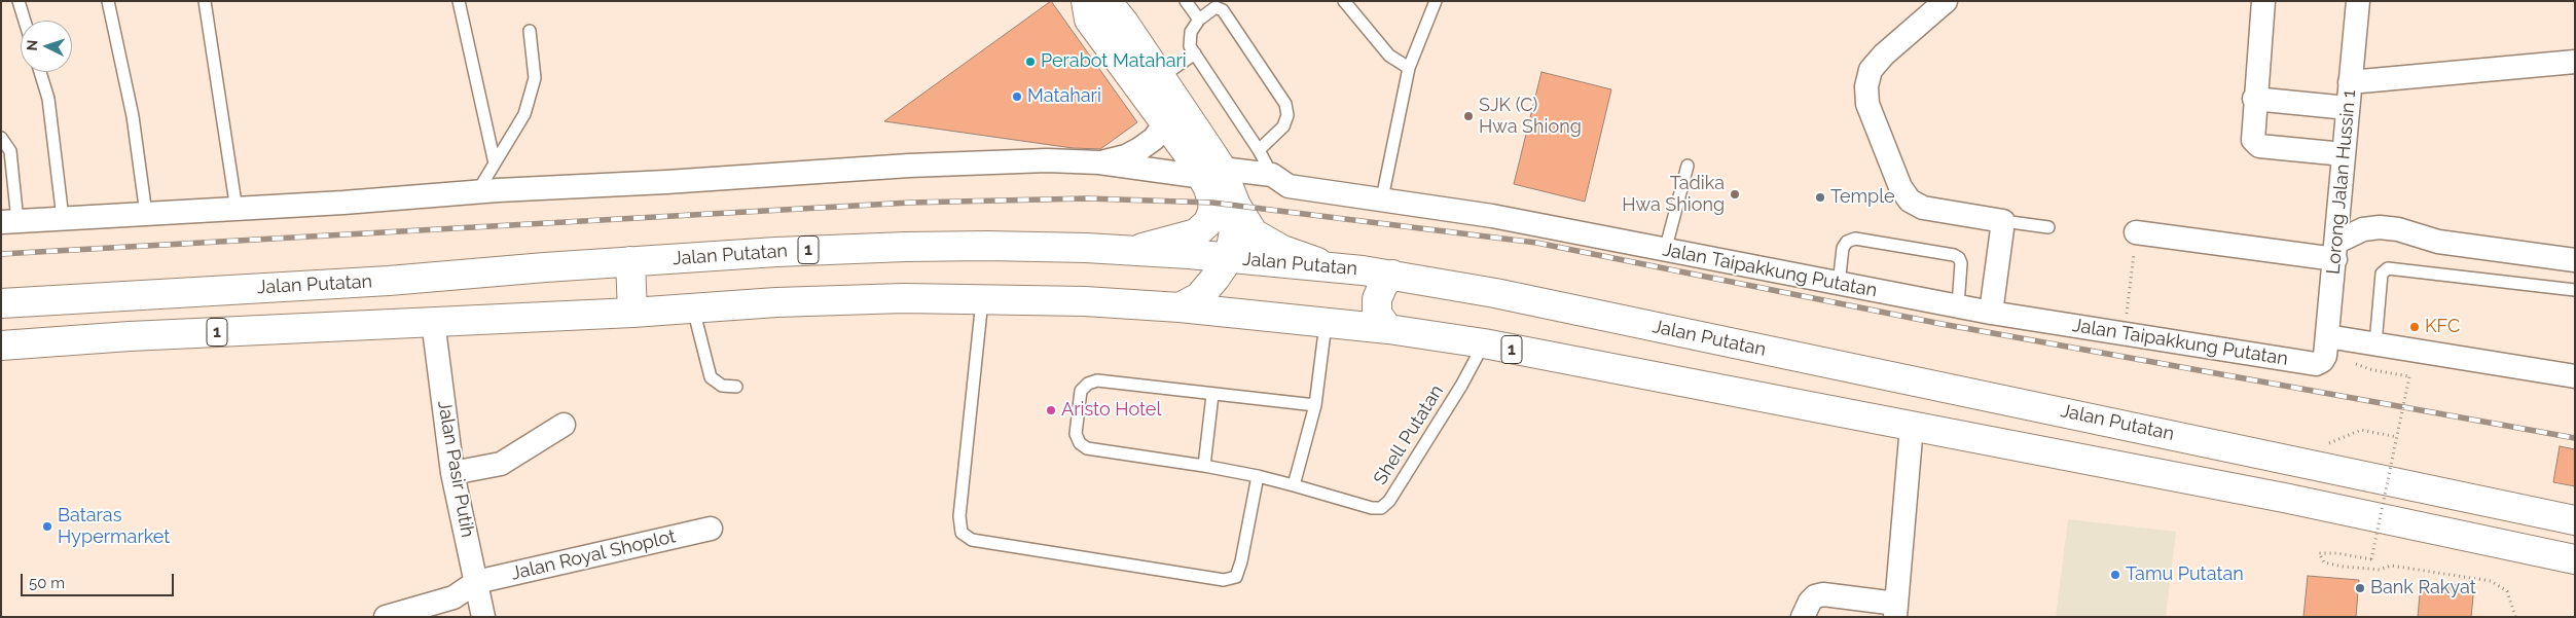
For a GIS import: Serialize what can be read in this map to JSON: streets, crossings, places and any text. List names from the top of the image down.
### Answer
{
  "streets": {
    "main road": ["1", "Jalan Putatan"],
    "street": [
      "Lorong Jalan Hussin 1",
      "Jalan Taipakkung Putatan",
      "Jalan Pasir Putih",
      "Jalan Royal Shoplot"
    ],
    "lane": ["Shell Putatan"]
  },
  "crossings": [
    ["Lorong Jalan Hussin 1", "Jalan Taipakkung Putatan"],
    ["1", "Shell Putatan"],
    ["1", "Jalan Pasir Putih"],
    ["Jalan Pasir Putih", "Jalan Royal Shoplot"]
  ],
  "places": [
    "Perabot Matahari",
    "Matahari",
    "SJK (C) Hwa Shiong",
    "Tadika Hwa Shiong",
    "Temple",
    "KFC",
    "Aristo Hotel",
    "Bataras Hypermarket",
    "Tamu Putatan",
    "Bank Rakyat"
  ],
  "scale_bar": "50 m",
  "north": "left"
}
